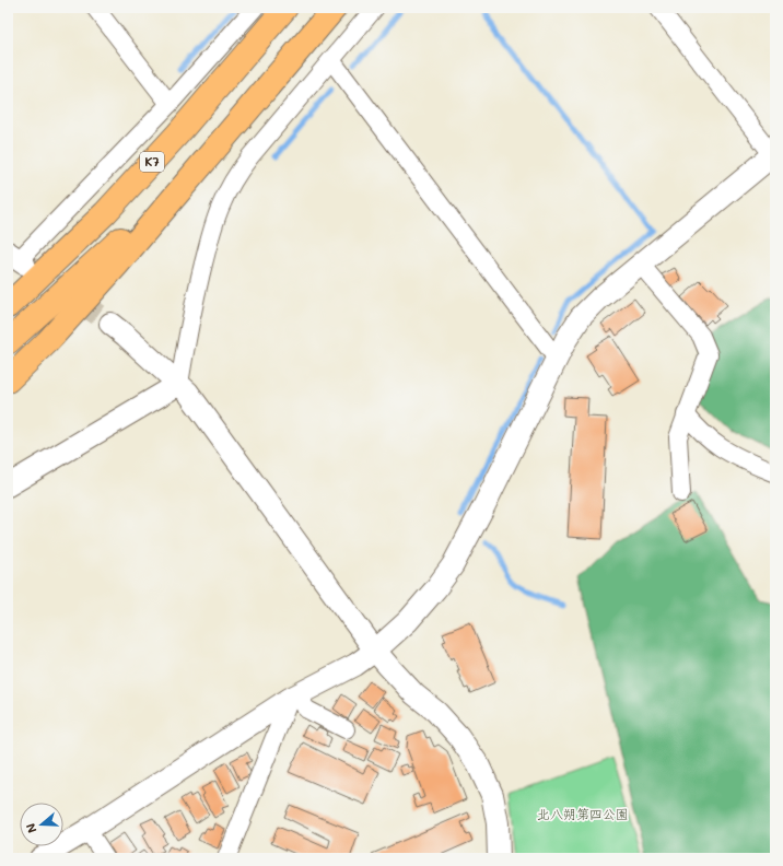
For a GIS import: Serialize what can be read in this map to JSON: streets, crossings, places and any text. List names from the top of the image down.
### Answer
{
  "streets": {
    "highway": ["K7"]
  },
  "parks": ["北八朔第四公園"],
  "north": "left"
}
